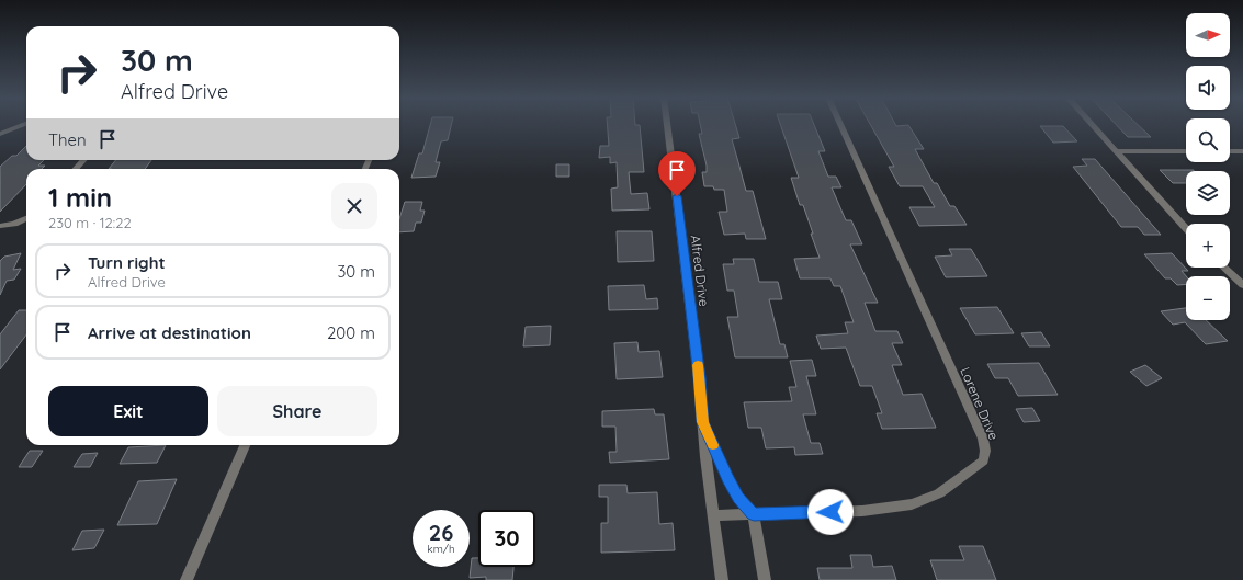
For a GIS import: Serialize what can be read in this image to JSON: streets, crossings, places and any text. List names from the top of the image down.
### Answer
{
  "streets": {
    "street": ["Alfred Drive", "Lorene Drive"]
  },
  "crossings": [
    ["Alfred Drive", "Lorene Drive"]
  ],
  "north": "right",
  "page": {
    "map_buttons": ["+", "−"],
    "turn": ["30 m", "Alfred Drive"],
    "then": "Then",
    "heading": ["1 min", "230 m · 12:22"],
    "list": [
      {
        "name": "Turn right",
        "note": "Alfred Drive",
        "value": "30 m"
      },
      {
        "name": "Arrive at destination",
        "value": "200 m"
      }
    ],
    "buttons": ["Exit", "Share"],
    "speed": "26 km/h",
    "limit": "30"
  }
}
